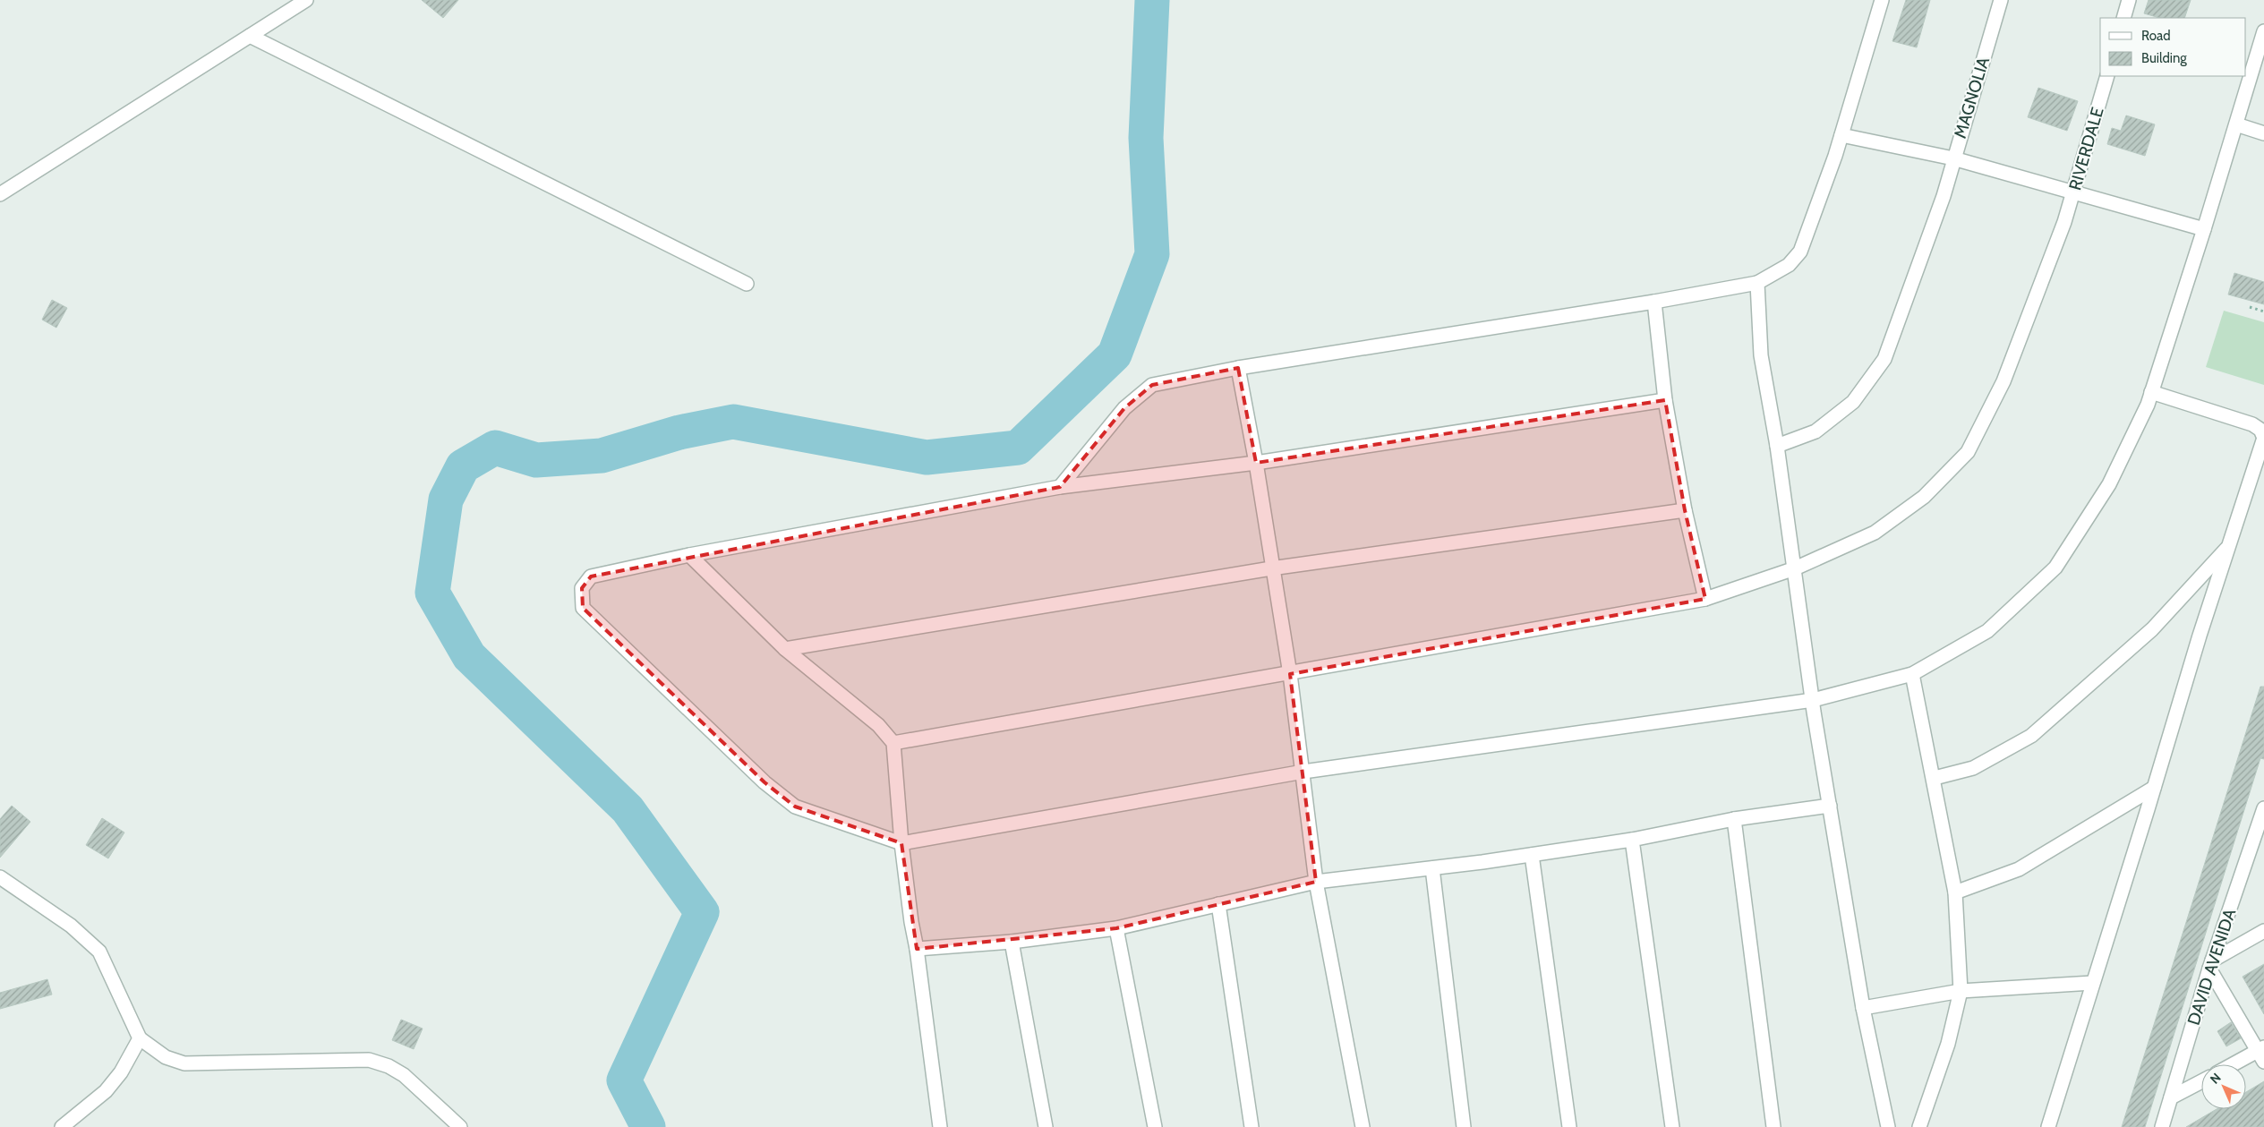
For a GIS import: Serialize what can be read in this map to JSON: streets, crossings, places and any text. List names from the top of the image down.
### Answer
{
  "streets": {
    "street": ["MAGNOLIA", "RIVERDALE", "DAVID AVENIDA"]
  },
  "legend": ["Road", "Building"],
  "north": "top left"
}
